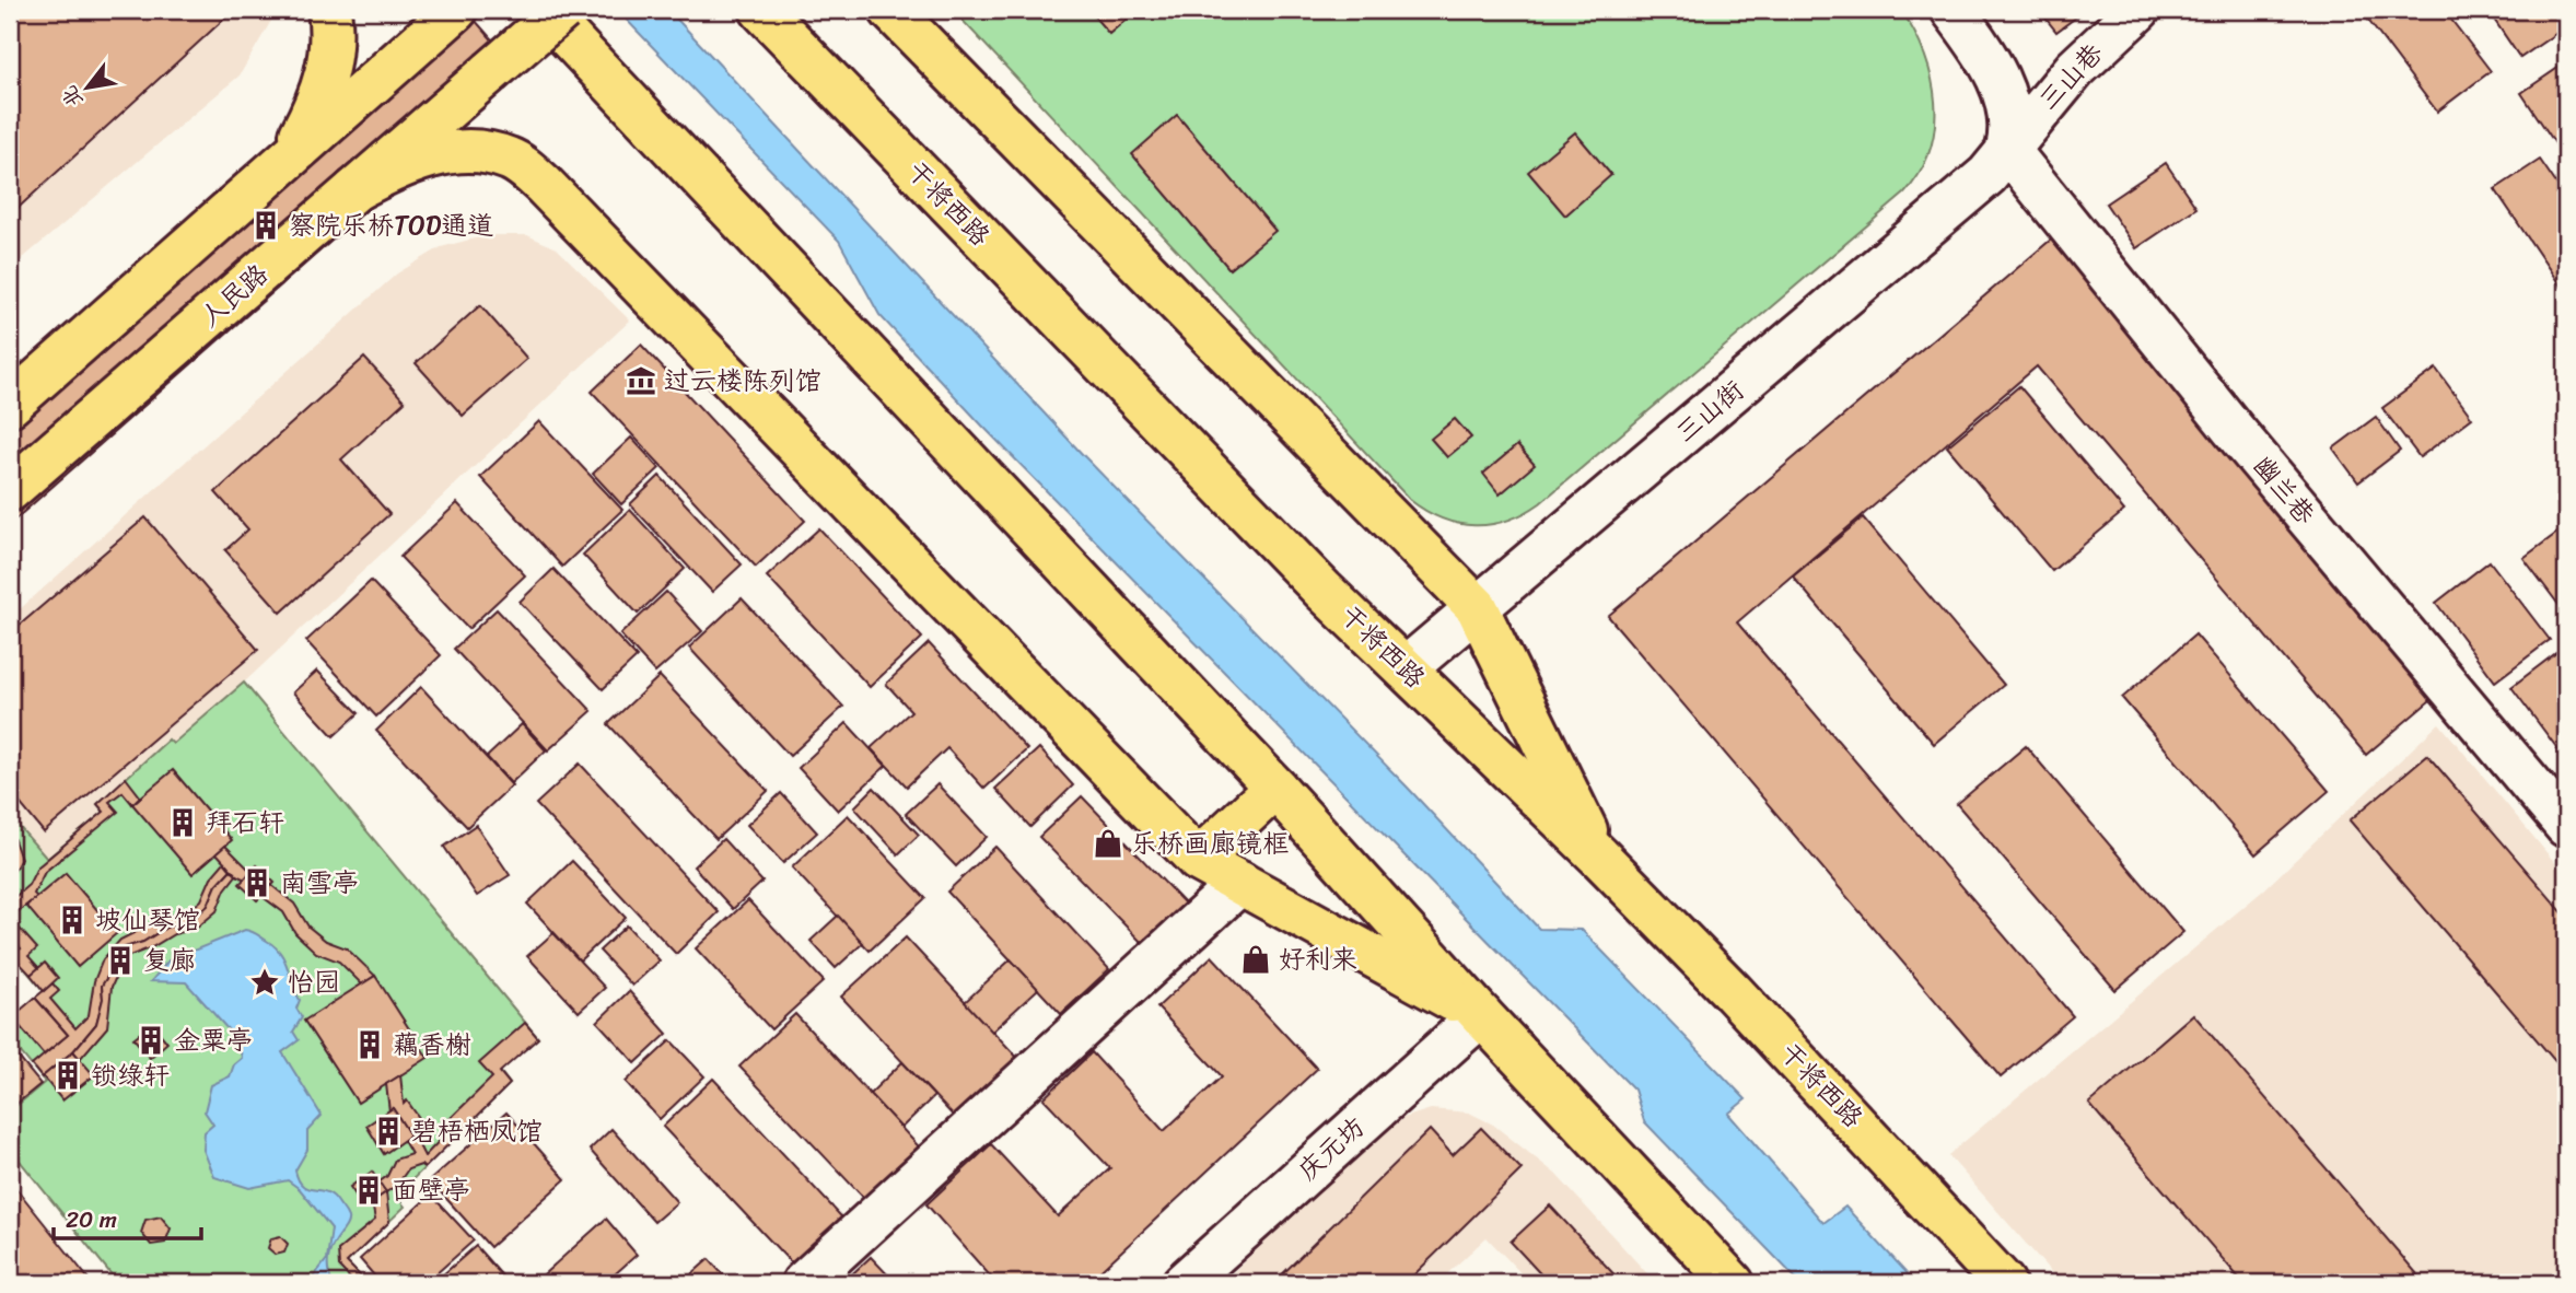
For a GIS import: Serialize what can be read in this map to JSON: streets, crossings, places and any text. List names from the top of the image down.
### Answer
{
  "streets": {
    "main road": ["干将西路", "人民路"],
    "street": [
      "三山巷",
      "三山街",
      "幽兰巷",
      "庆元坊"
    ]
  },
  "crossings": [
    ["三山巷", "三山街"],
    ["三山巷", "幽兰巷"],
    ["干将西路", "三山街"],
    ["三山街", "幽兰巷"]
  ],
  "places": {
    "building": [
      "察院乐桥TOD通道",
      "拜石轩",
      "南雪亭",
      "坡仙琴馆",
      "复廊",
      "金粟亭",
      "藕香榭",
      "锁绿轩",
      "碧梧栖凤馆",
      "面壁亭"
    ],
    "museum": ["过云楼陈列馆"],
    "shop": ["乐桥画廊镜框", "好利来"],
    "place": ["怡园"]
  },
  "scale_bar": "20 m",
  "north": "bottom left"
}
